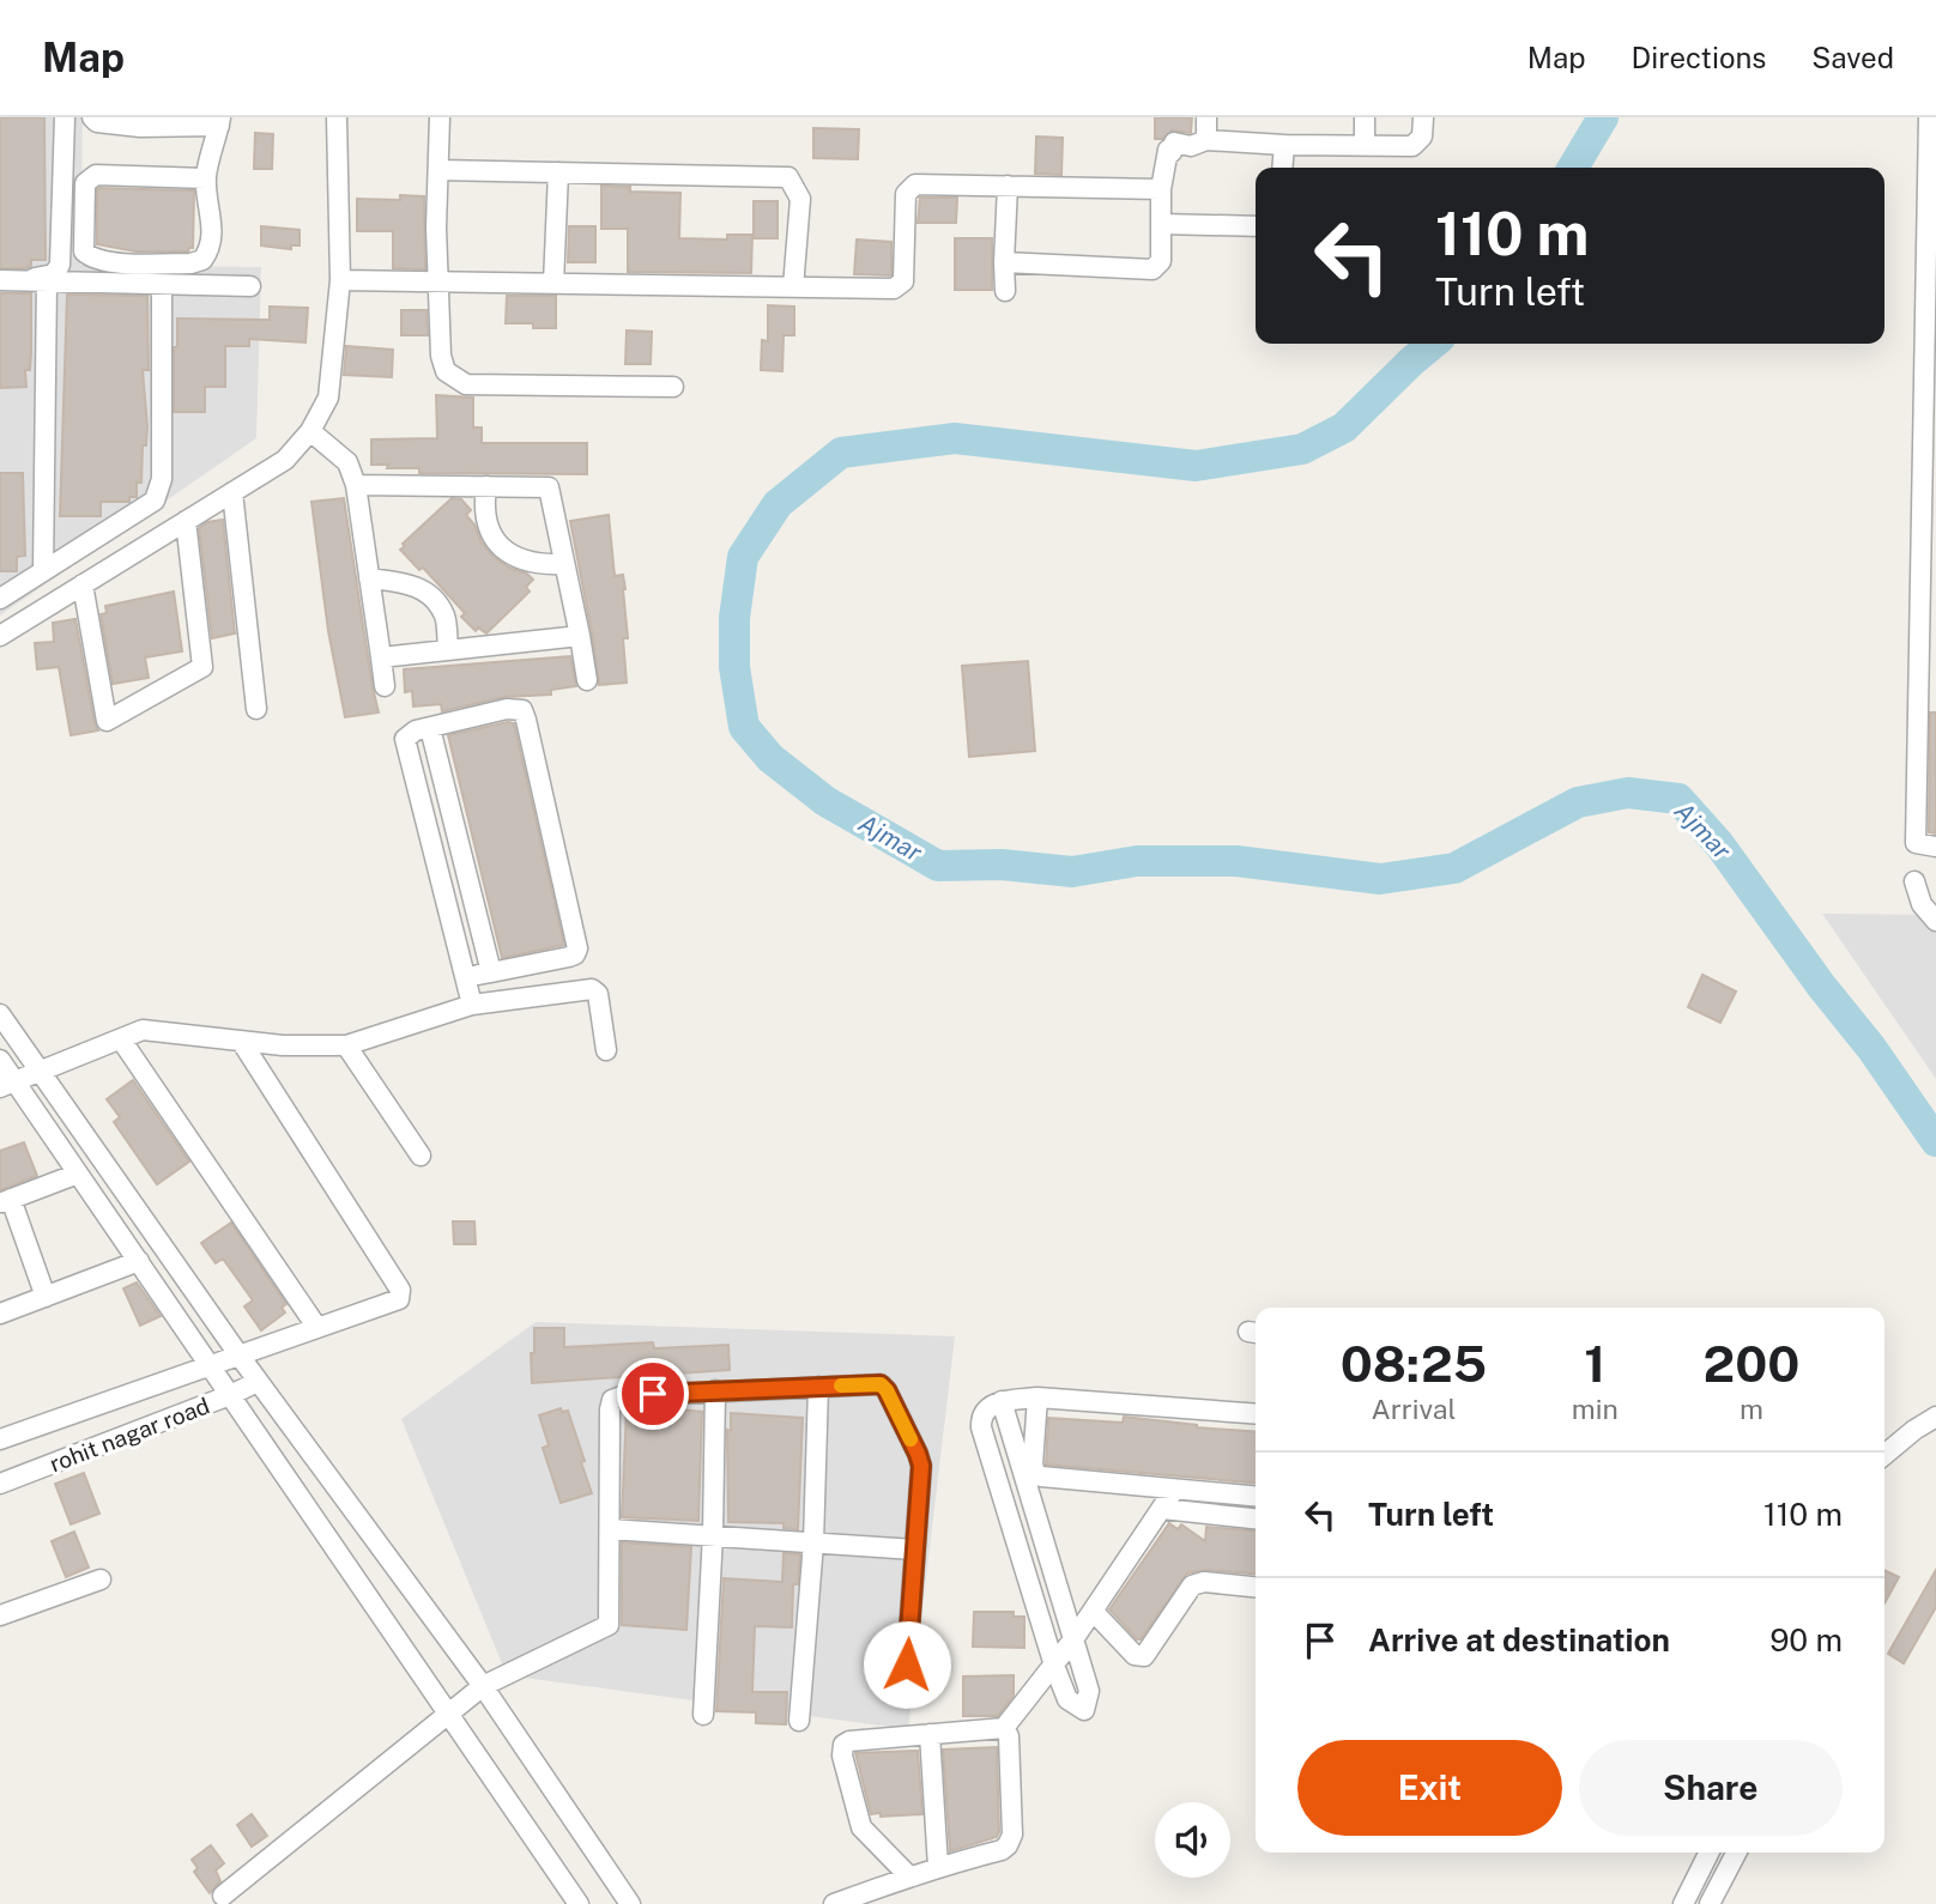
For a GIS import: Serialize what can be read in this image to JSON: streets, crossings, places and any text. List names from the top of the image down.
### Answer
{
  "streets": {
    "street": ["rohit nagar road"]
  },
  "water": ["Ajmar"],
  "page": {
    "header": "Map",
    "nav": ["Map", "Directions", "Saved"],
    "turn": ["110 m", "Turn left"],
    "eta": [
      "08:25",
      "Arrival",
      "1",
      "min",
      "200",
      "m"
    ],
    "list": [
      {
        "name": "Turn left",
        "value": "110 m"
      },
      {
        "name": "Arrive at destination",
        "value": "90 m"
      }
    ],
    "buttons": ["Exit", "Share"]
  }
}
